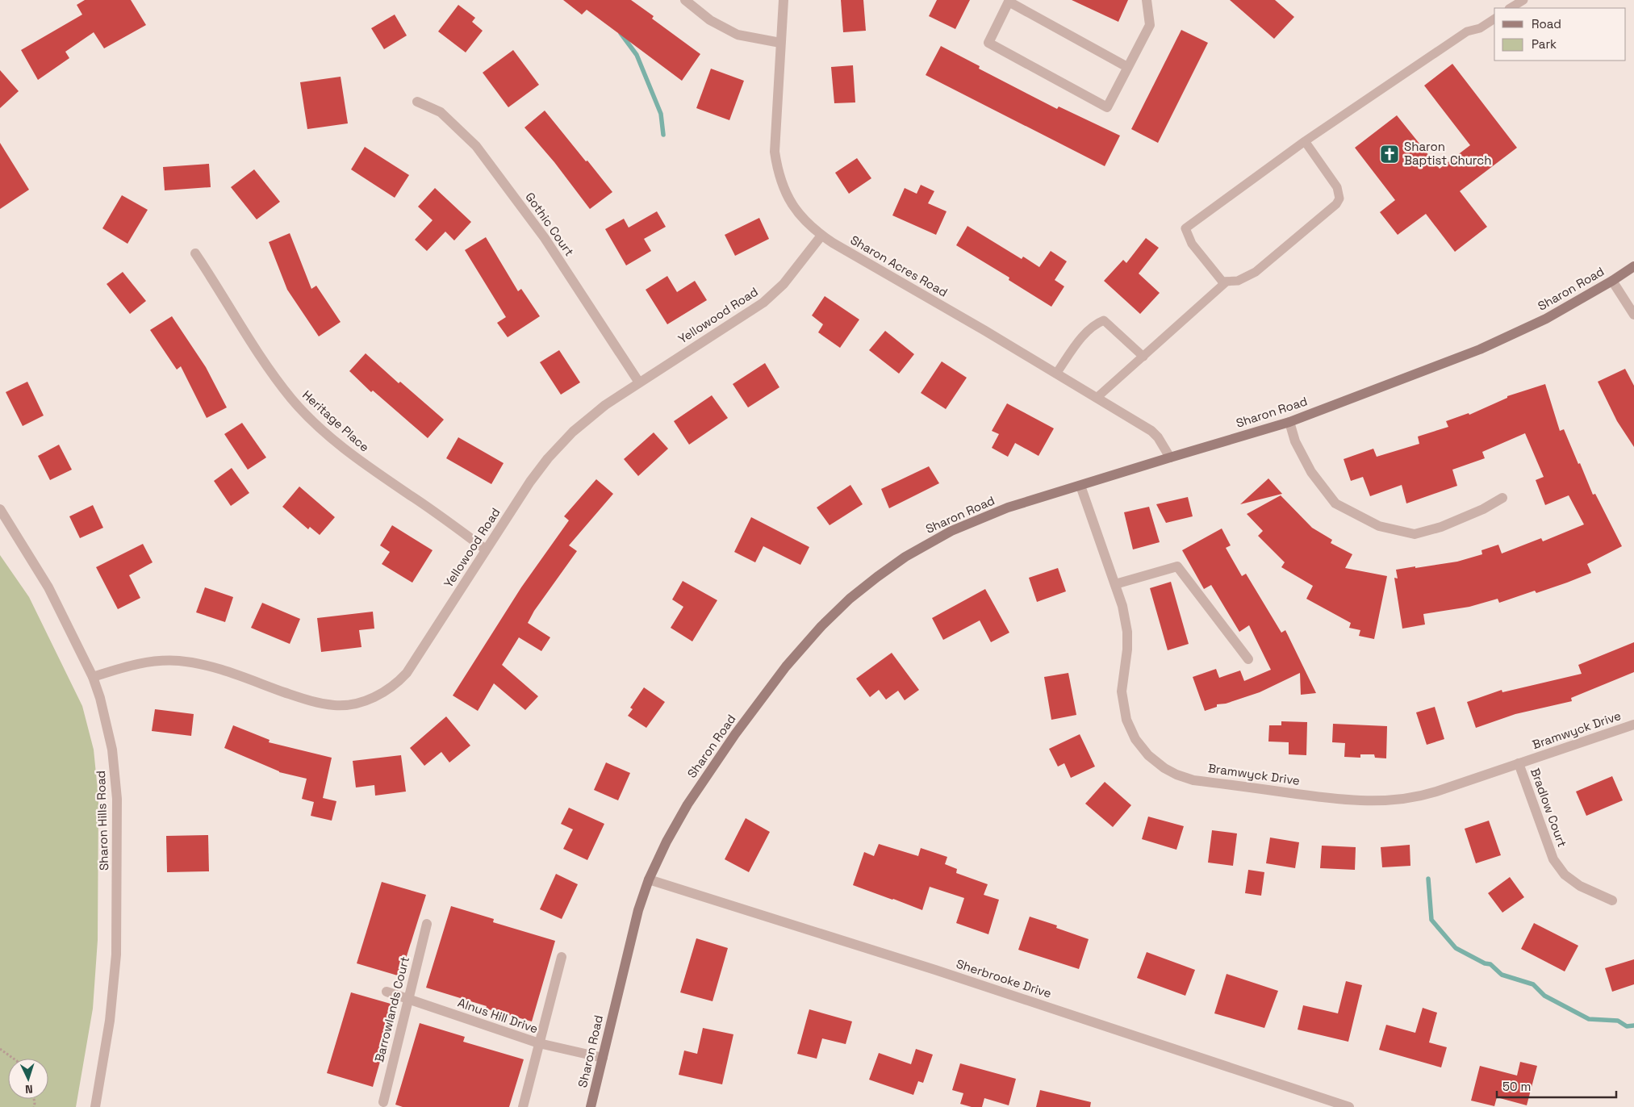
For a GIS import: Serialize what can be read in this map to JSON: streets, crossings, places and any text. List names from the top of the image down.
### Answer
{
  "streets": {
    "main road": ["Sharon Road"],
    "street": [
      "Gothic Court",
      "Sharon Acres Road",
      "Yellowood Road",
      "Heritage Place",
      "Bramwyck Drive",
      "Bradlow Court",
      "Sharon Hills Road",
      "Sherbrooke Drive",
      "Barrowlands Court",
      "Alnus Hill Drive"
    ]
  },
  "crossings": [
    ["Gothic Court", "Yellowood Road"],
    ["Sharon Acres Road", "Sharon Road"],
    ["Sharon Acres Road", "Yellowood Road"],
    ["Sharon Road", "Bramwyck Drive"],
    ["Sharon Road", "Sherbrooke Drive"],
    ["Sharon Road", "Alnus Hill Drive"],
    ["Yellowood Road", "Heritage Place"],
    ["Yellowood Road", "Sharon Hills Road"],
    ["Bramwyck Drive", "Bradlow Court"],
    ["Barrowlands Court", "Alnus Hill Drive"]
  ],
  "places": {
    "church": ["Sharon Baptist Church"]
  },
  "legend": ["Road", "Park"],
  "scale_bar": "50 m",
  "north": "bottom"
}
